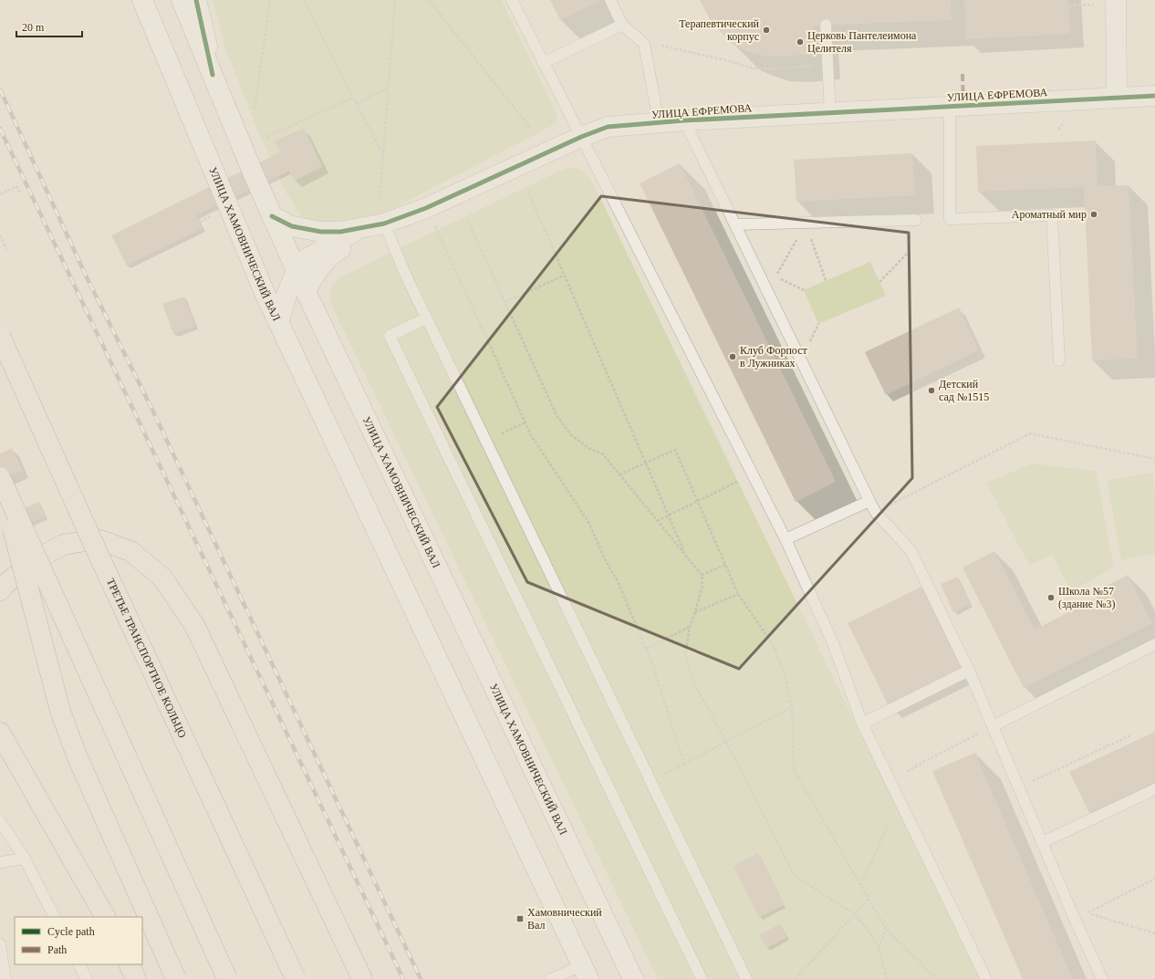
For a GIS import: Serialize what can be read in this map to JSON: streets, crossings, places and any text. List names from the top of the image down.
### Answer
{
  "streets": {
    "main road": ["УЛИЦА ЕФРЕМОВА", "УЛИЦА ХАМОВНИЧЕСКИЙ ВАЛ", "ТРЕТЬЕ ТРАНСПОРТНОЕ КОЛЬЦО"]
  },
  "crossings": [
    ["УЛИЦА ЕФРЕМОВА", "УЛИЦА ХАМОВНИЧЕСКИЙ ВАЛ"]
  ],
  "places": {
    "other": [
      "Терапевтический корпус",
      "Церковь Пантелеимона Целителя",
      "Ароматный мир",
      "Клуб Форпост в Лужниках",
      "Детский сад №1515",
      "Школа №57 (здание №3)"
    ],
    "transit": ["Хамовнический Вал"]
  },
  "legend": ["Cycle path", "Path"],
  "scale_bar": "20 m"
}
